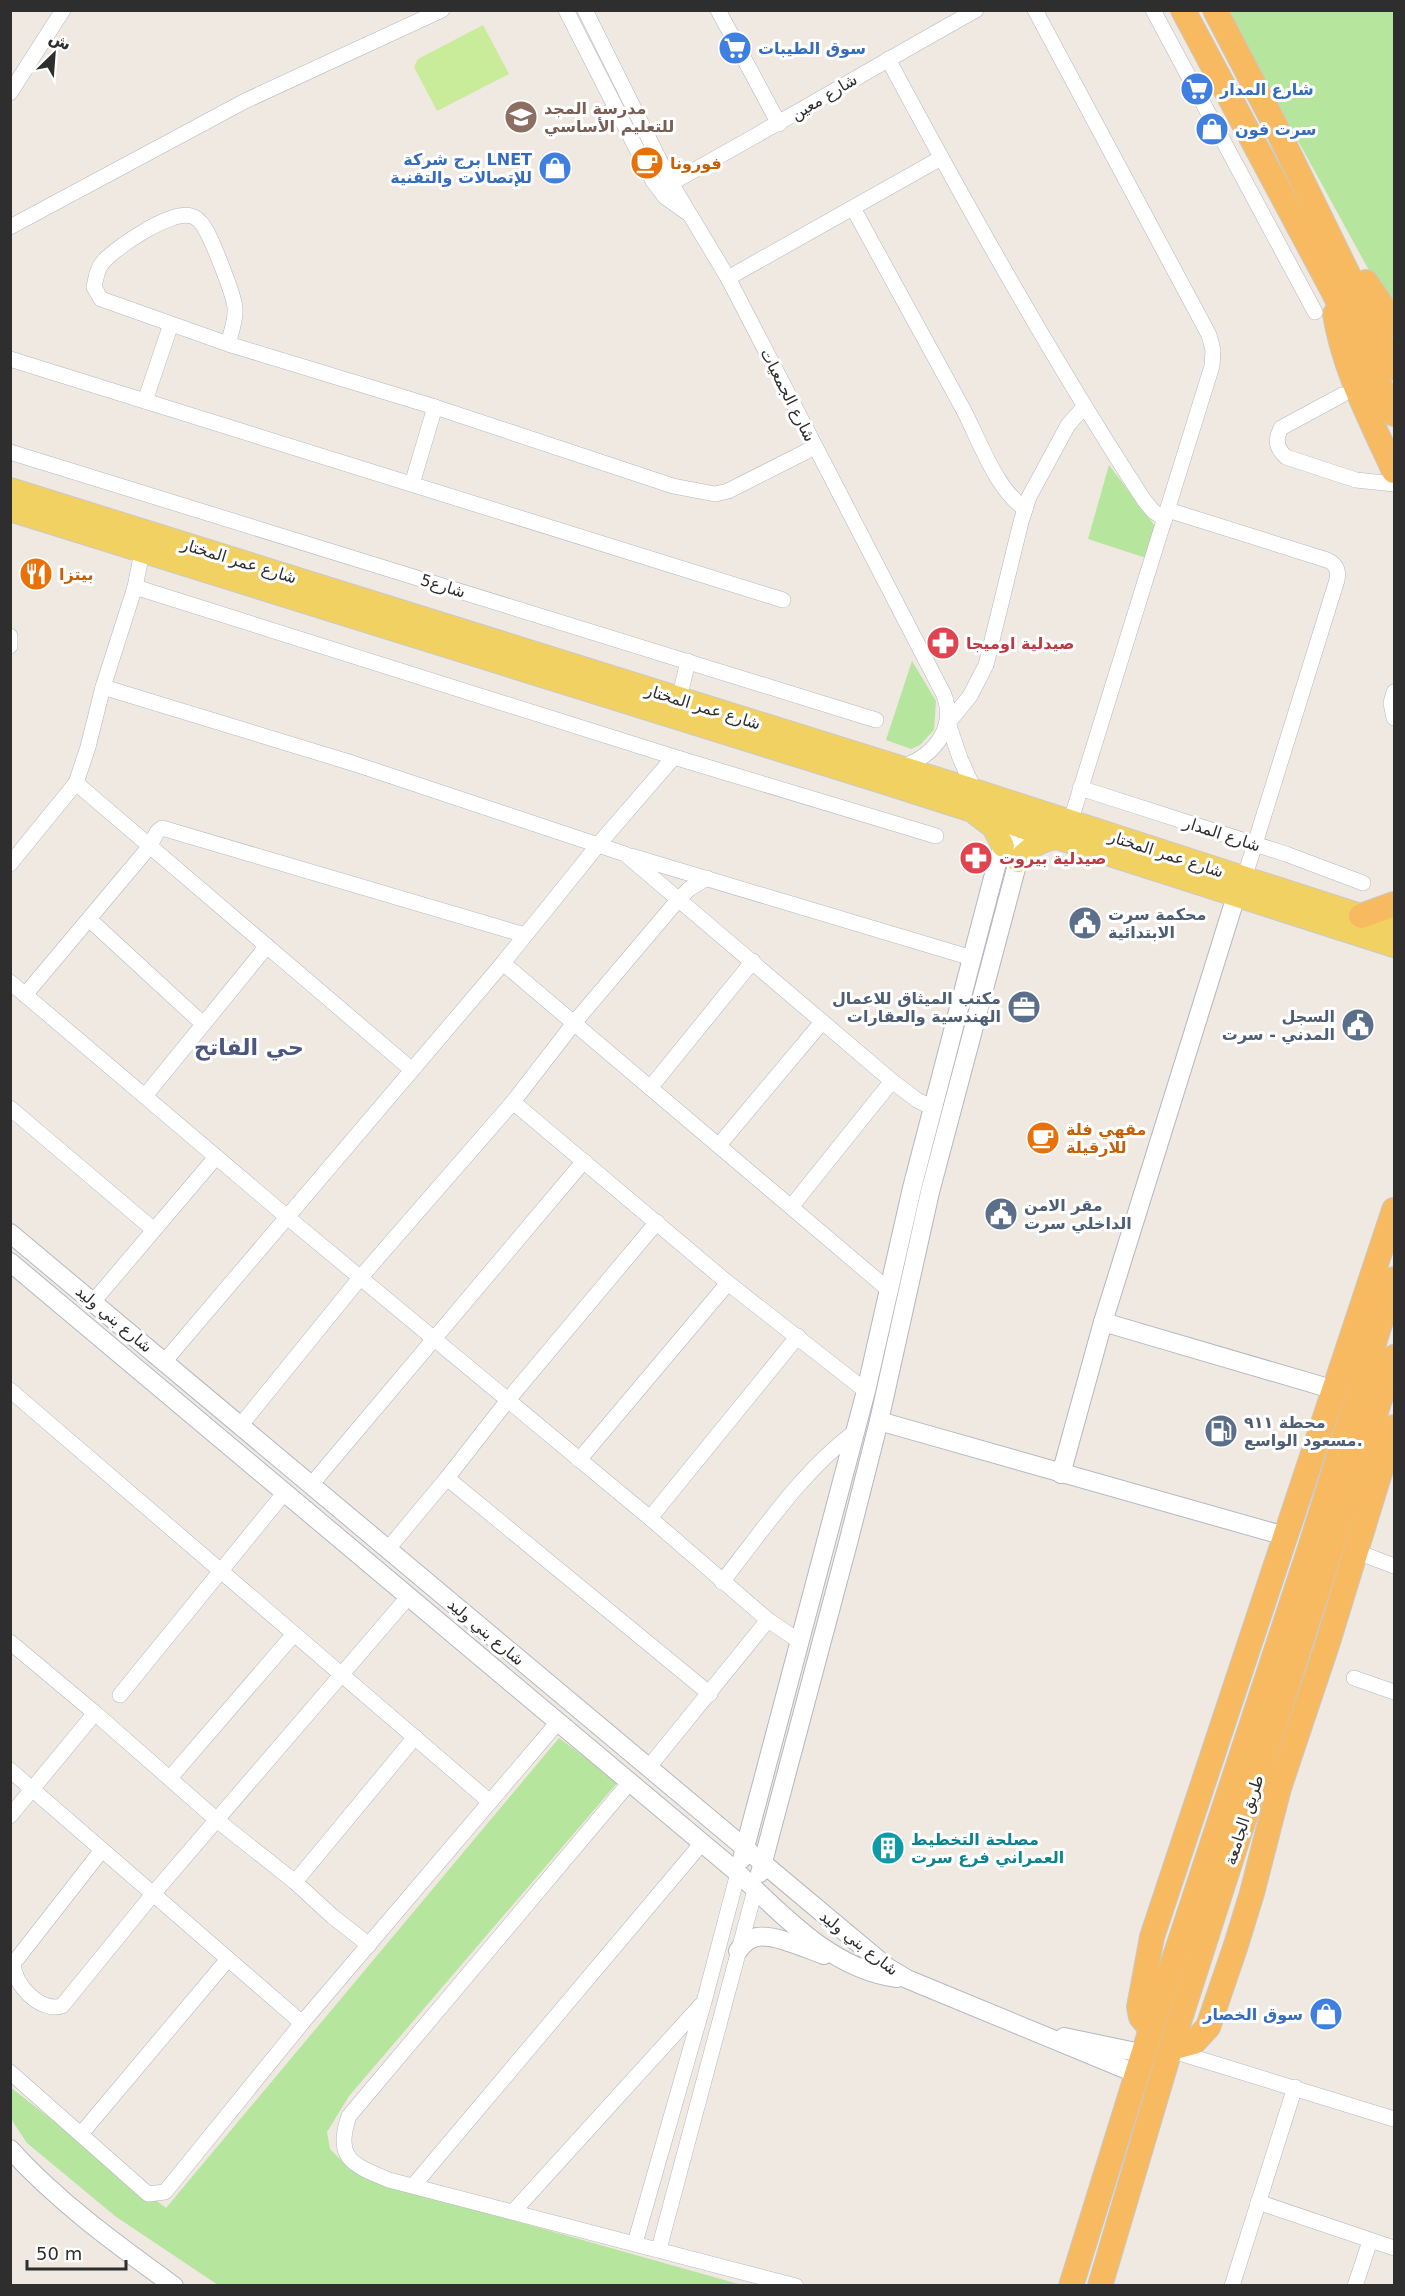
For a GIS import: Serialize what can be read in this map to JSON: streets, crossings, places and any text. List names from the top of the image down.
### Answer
{
  "streets": {
    "highway": ["طريق الجامعة"],
    "main road": ["شارع عمر المختار"],
    "street": [
      "شارع معين",
      "شارع الجمعيات",
      "شارع5",
      "شارع المدار",
      "شارع بني وليد"
    ]
  },
  "crossings": [
    ["شارع معين", "شارع الجمعيات"],
    ["شارع الجمعيات", "شارع عمر المختار"]
  ],
  "districts": ["حي الفاتح"],
  "places": {
    "supermarket": ["سوق الطيبات", "شارع المدار"],
    "school or university": ["مدرسة المجد للتعليم الأساسي"],
    "shop": ["سرت فون", "برج شركة LNET للإتصالات والتقنية", "سوق الخصار"],
    "cafe": ["فورونا", "مقهي فلة للارقيلة"],
    "restaurant": ["بيتزا"],
    "pharmacy": ["صيدلية اوميجا", "صيدلية بيروت"],
    "public building": ["محكمة سرت الابتدائية", "السجل المدني - سرت", "مقر الامن الداخلي سرت"],
    "office": ["مكتب الميثاق للاعمال الهندسية والعقارات"],
    "fuel station": ["محطة ٩١١ مسعود الواسع."],
    "building": ["مصلحة التخطيط العمراني فرع سرت"]
  },
  "scale_bar": "50 m",
  "north": "top right"
}
